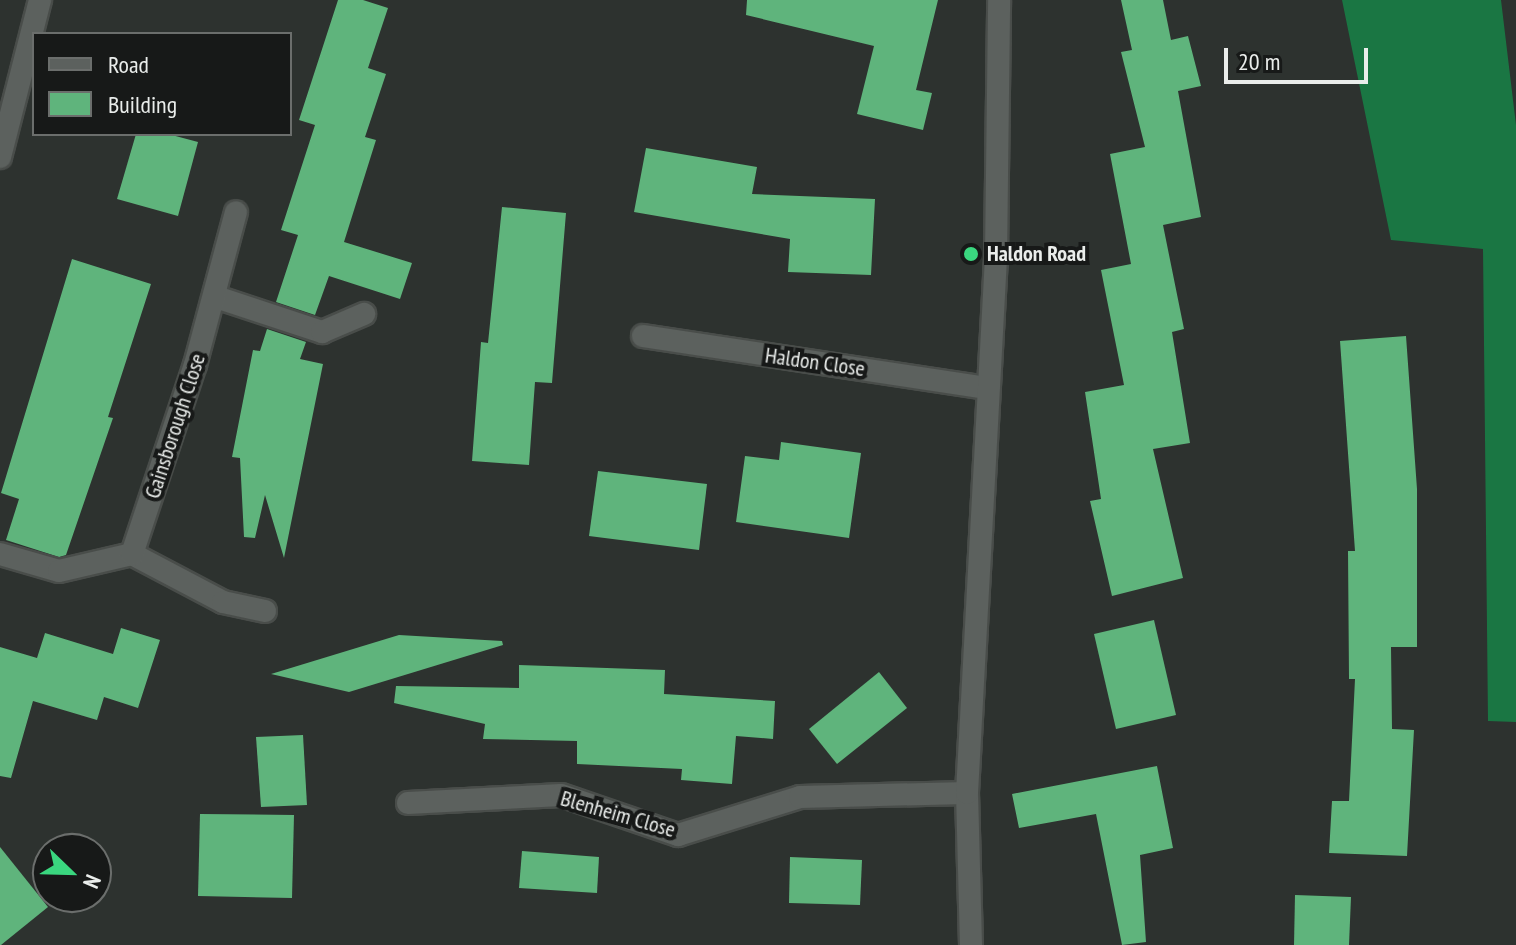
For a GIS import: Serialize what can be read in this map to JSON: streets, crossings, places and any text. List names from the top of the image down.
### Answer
{
  "streets": {
    "street": ["Haldon Close", "Gainsborough Close", "Blenheim Close"]
  },
  "places": ["Haldon Road"],
  "legend": ["Road", "Building"],
  "scale_bar": "20 m",
  "north": "bottom right"
}
